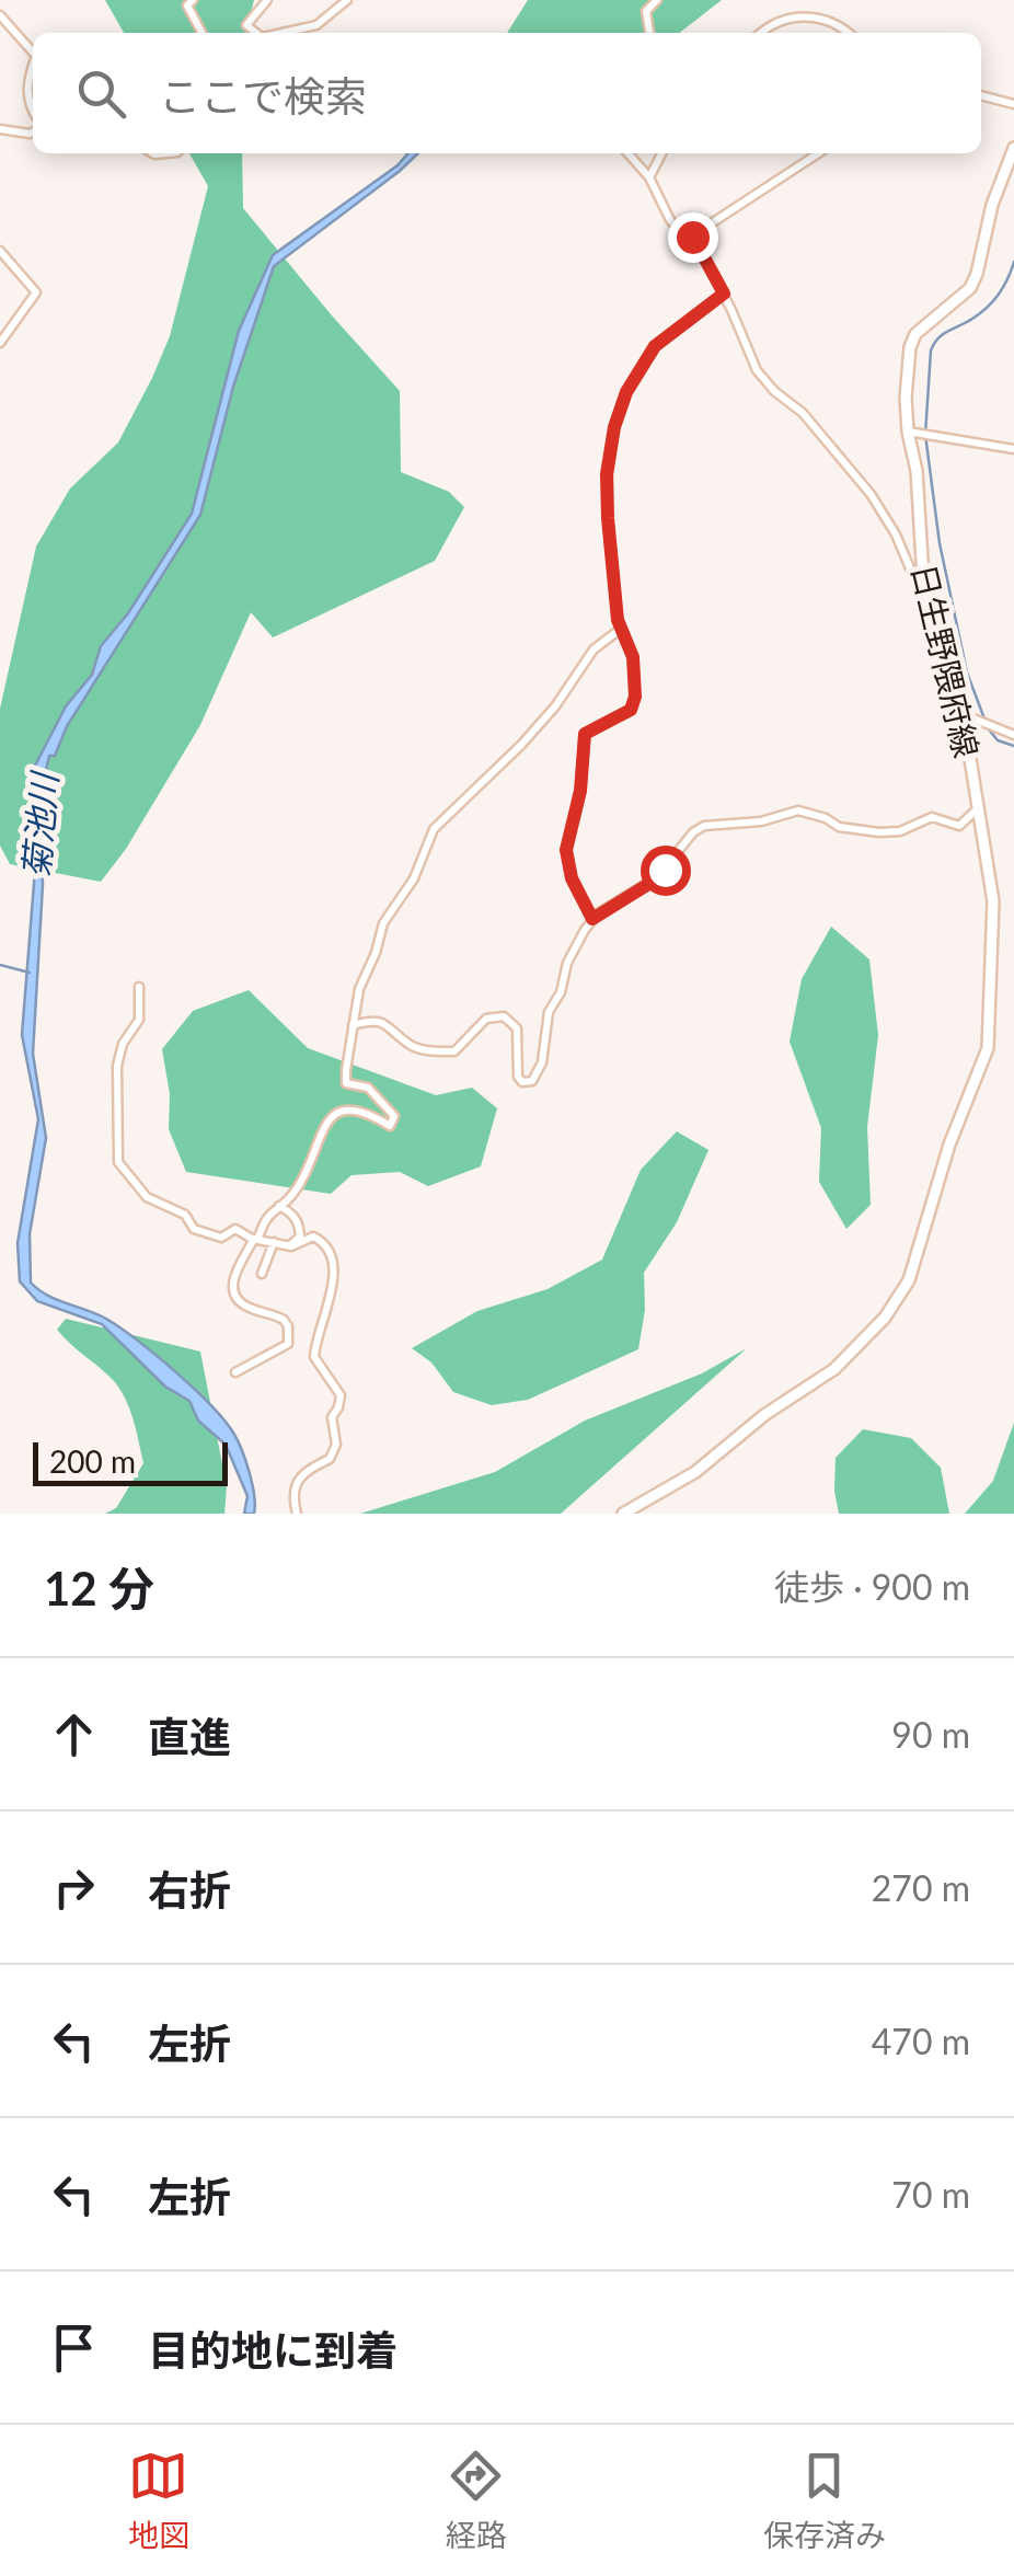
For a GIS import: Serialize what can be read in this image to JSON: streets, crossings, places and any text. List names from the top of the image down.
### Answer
{
  "streets": {
    "main road": ["日生野隈府線"]
  },
  "water": ["菊池川"],
  "scale_bar": "200 m",
  "page": {
    "search": "ここで検索",
    "scale": "200 m",
    "heading": ["12 分", "徒歩 · 900 m"],
    "list": [
      ["直進", "90 m"],
      ["右折", "270 m"],
      ["左折", "470 m"],
      ["左折", "70 m"],
      "目的地に到着"
    ],
    "nav": ["地図", "経路", "保存済み"]
  }
}
